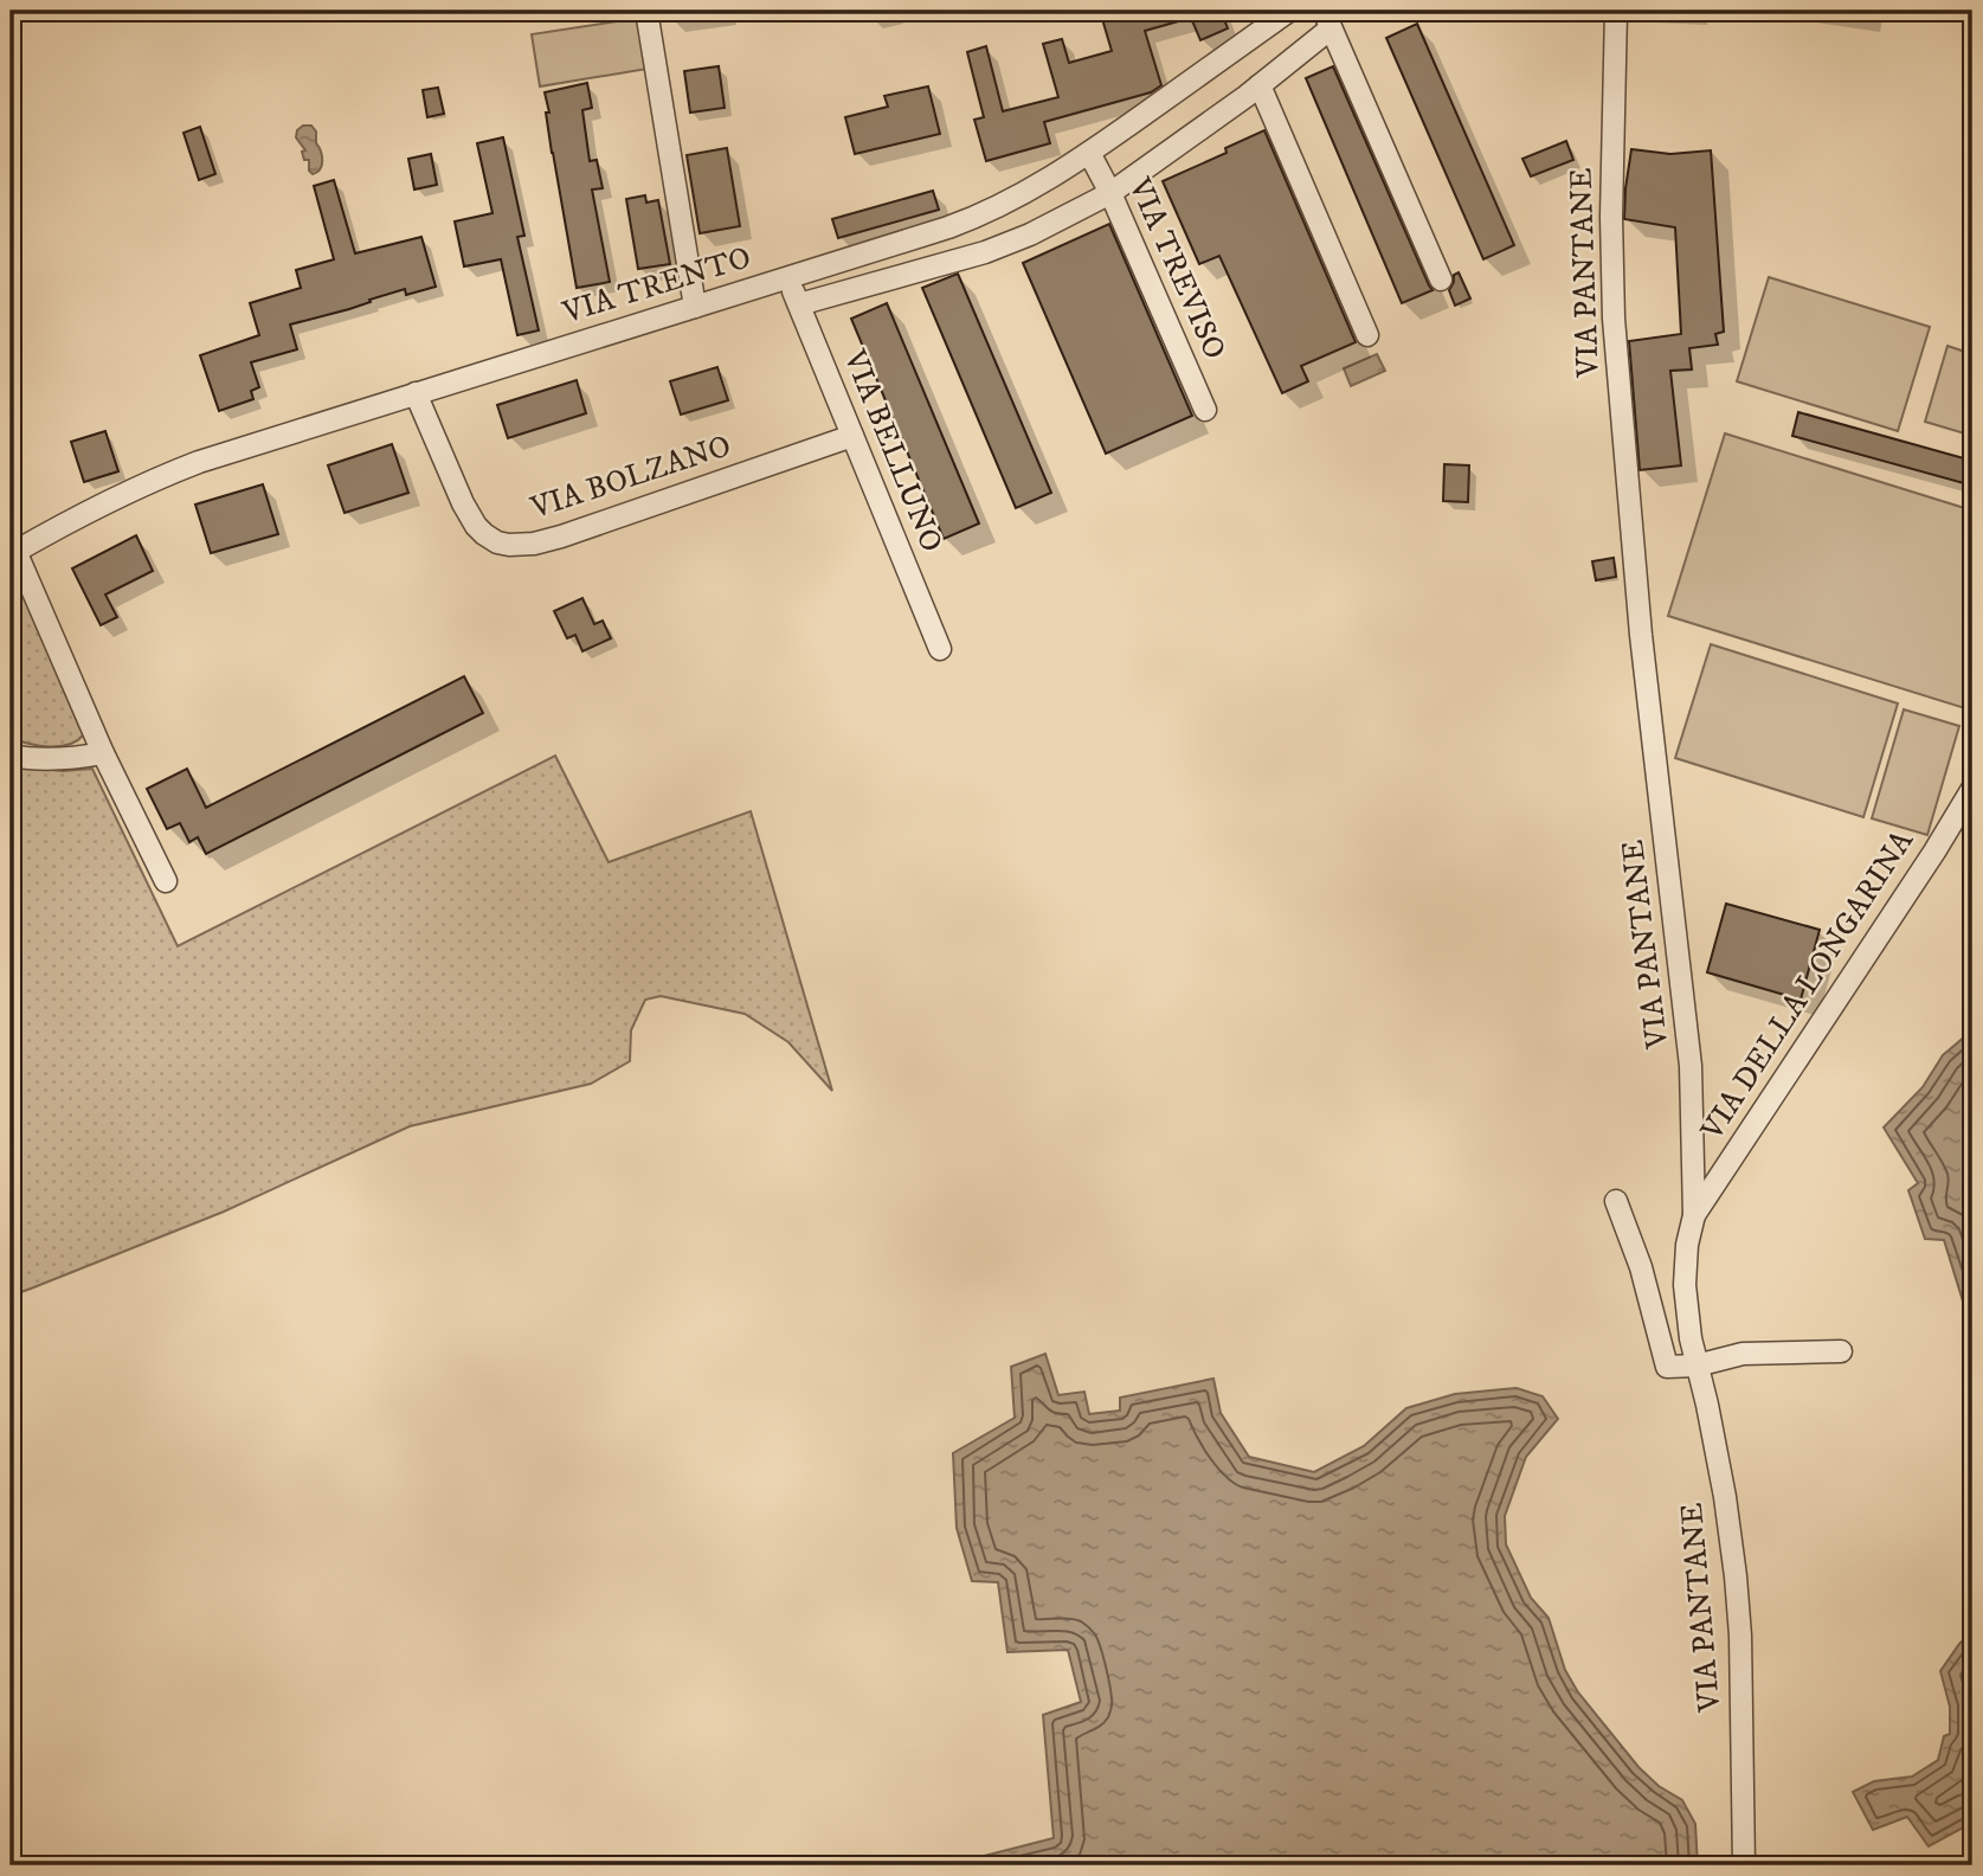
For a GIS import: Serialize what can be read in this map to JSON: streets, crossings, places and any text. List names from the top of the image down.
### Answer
{
  "streets": {
    "street": [
      "VIA TREVISO",
      "VIA PANTANE",
      "VIA TRENTO",
      "VIA BELLUNO",
      "VIA BOLZANO",
      "VIA DELLA LONGARINA"
    ]
  },
  "crossings": [
    ["VIA TREVISO", "VIA TRENTO"],
    ["VIA PANTANE", "VIA DELLA LONGARINA"],
    ["VIA TRENTO", "VIA BELLUNO"],
    ["VIA TRENTO", "VIA BOLZANO"],
    ["VIA BELLUNO", "VIA BOLZANO"]
  ]
}
